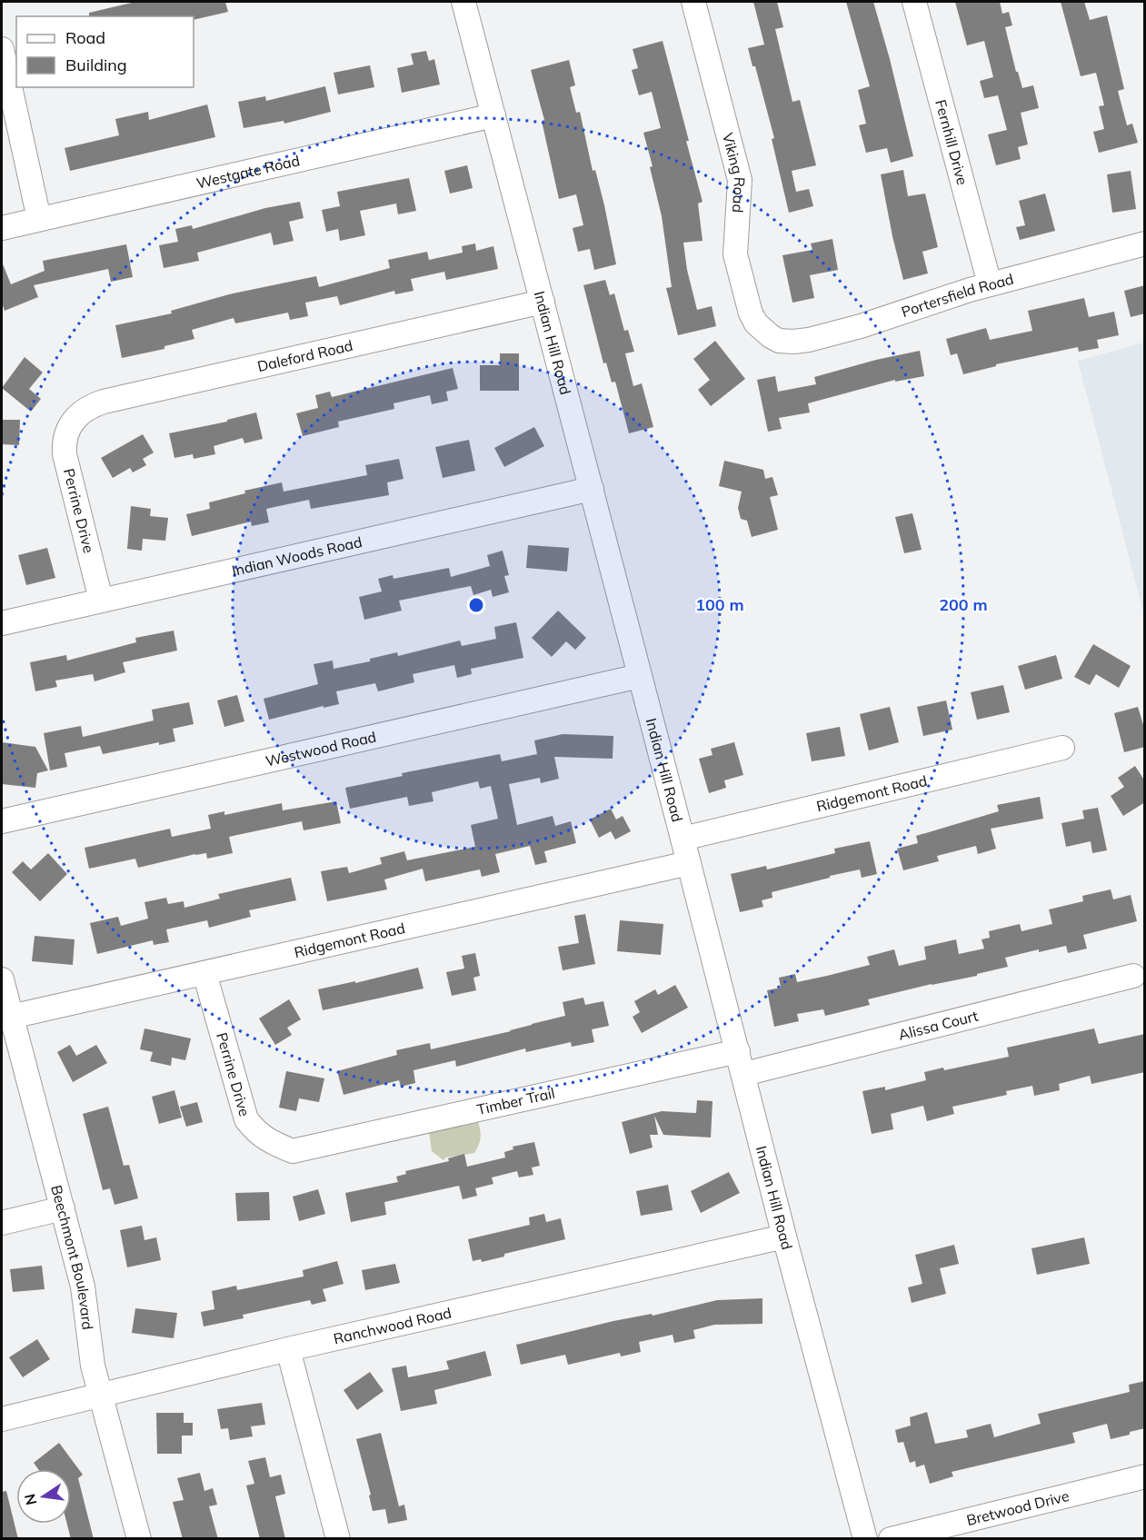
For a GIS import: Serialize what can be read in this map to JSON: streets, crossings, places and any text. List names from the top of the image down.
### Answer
{
  "streets": {
    "street": [
      "Fernhill Drive",
      "Westgate Road",
      "Viking Road",
      "Portersfield Road",
      "Indian Hill Road",
      "Daleford Road",
      "Perrine Drive",
      "Indian Woods Road",
      "Westwood Road",
      "Ridgemont Road",
      "Alissa Court",
      "Timber Trail",
      "Beechmont Boulevard",
      "Ranchwood Road",
      "Bretwood Drive"
    ]
  },
  "crossings": [
    ["Fernhill Drive", "Portersfield Road"],
    ["Westgate Road", "Indian Hill Road"],
    ["Viking Road", "Portersfield Road"],
    ["Indian Hill Road", "Daleford Road"],
    ["Indian Hill Road", "Indian Woods Road"],
    ["Indian Hill Road", "Westwood Road"],
    ["Indian Hill Road", "Ridgemont Road"],
    ["Indian Hill Road", "Alissa Court"],
    ["Indian Hill Road", "Timber Trail"],
    ["Indian Hill Road", "Ranchwood Road"],
    ["Daleford Road", "Perrine Drive"],
    ["Perrine Drive", "Indian Woods Road"],
    ["Perrine Drive", "Ridgemont Road"],
    ["Perrine Drive", "Timber Trail"],
    ["Ridgemont Road", "Beechmont Boulevard"],
    ["Beechmont Boulevard", "Ranchwood Road"]
  ],
  "legend": ["Road", "Building"],
  "north": "left",
  "rings": ["100 m", "200 m"]
}
